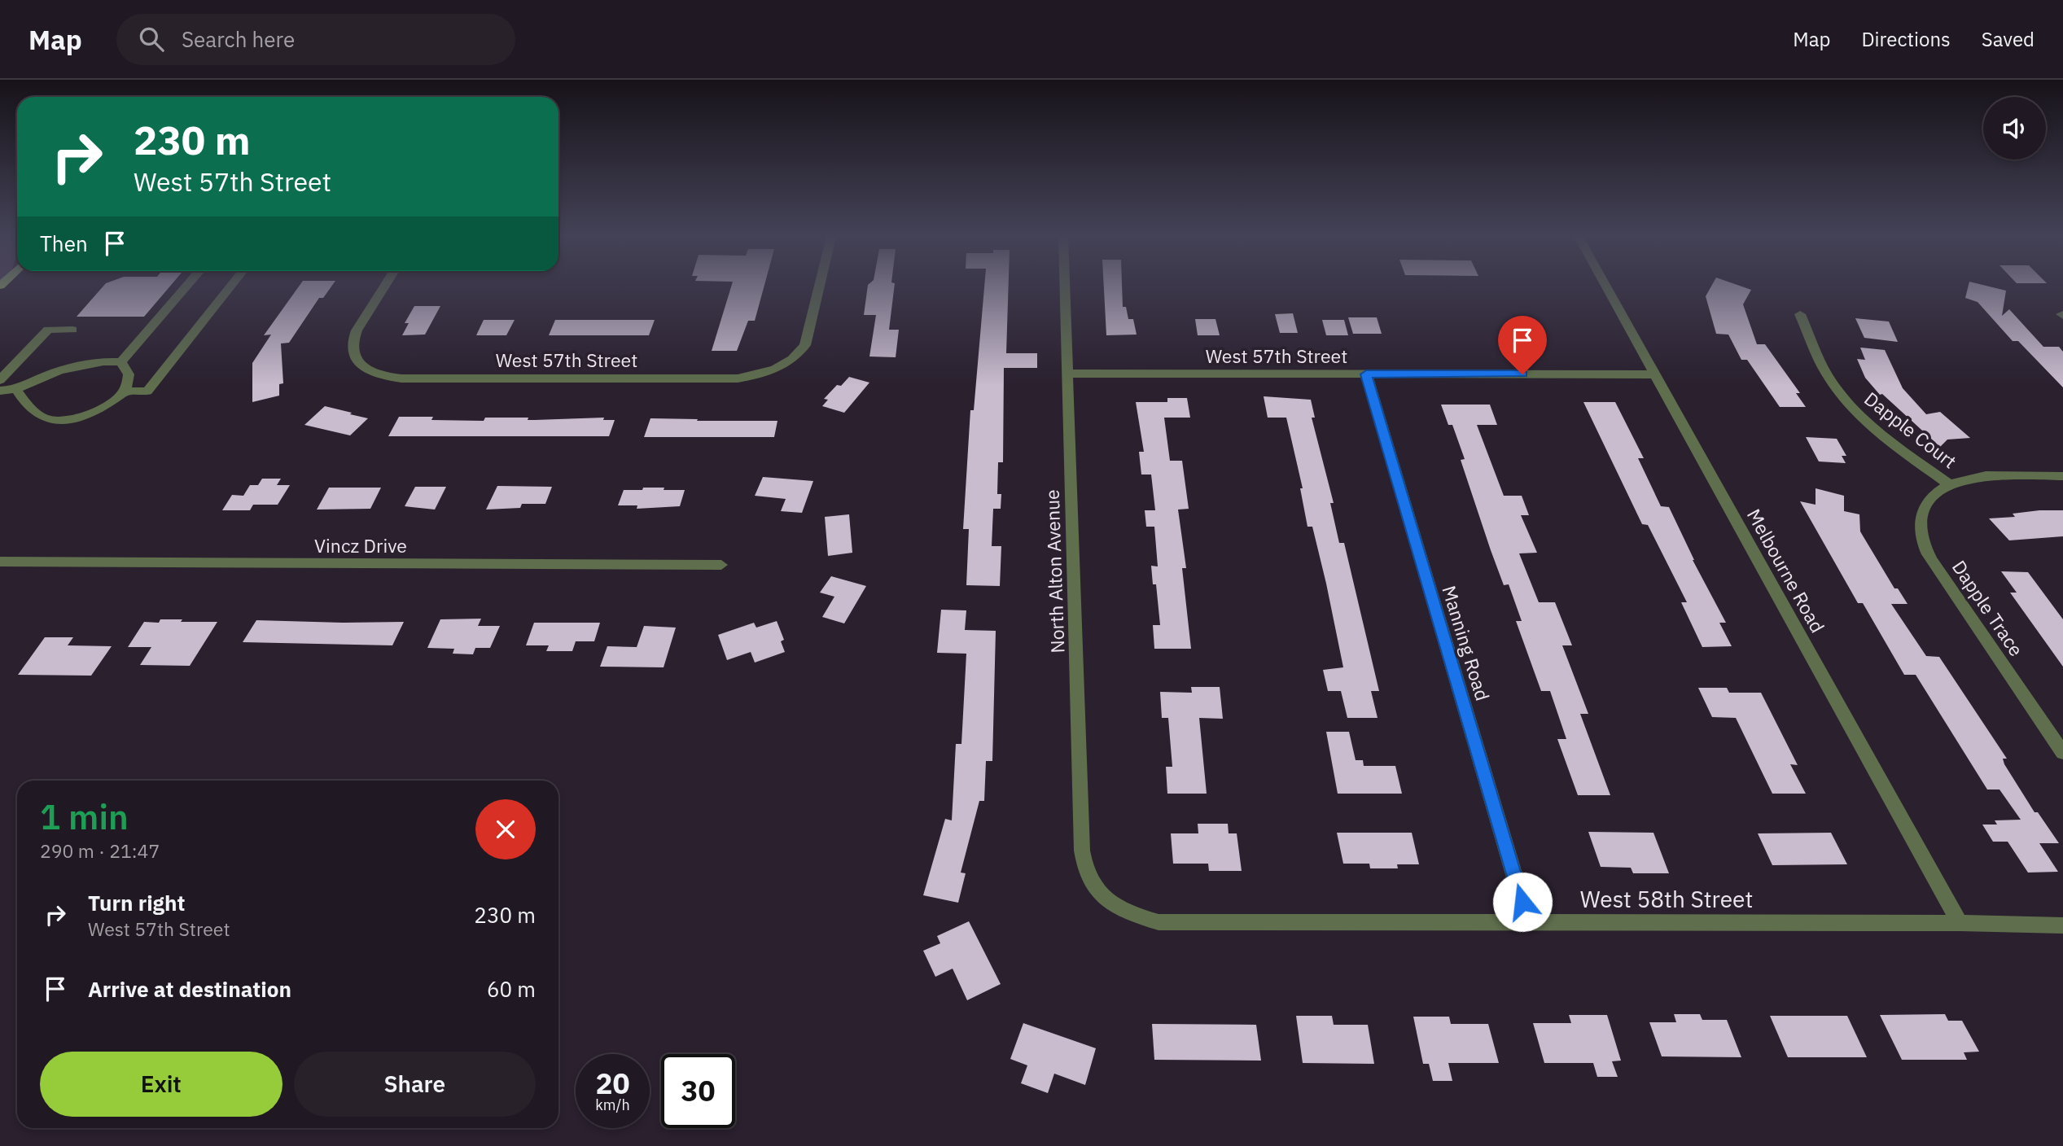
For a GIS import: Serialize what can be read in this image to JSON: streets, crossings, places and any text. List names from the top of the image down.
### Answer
{
  "streets": {
    "street": [
      "West 57th Street",
      "Dapple Court",
      "Vincz Drive",
      "Melbourne Road",
      "North Alton Avenue",
      "Dapple Trace",
      "Manning Road",
      "West 58th Street"
    ]
  },
  "crossings": [
    ["West 57th Street", "Melbourne Road"],
    ["West 57th Street", "North Alton Avenue"],
    ["West 57th Street", "Manning Road"],
    ["Dapple Court", "Dapple Trace"],
    ["Melbourne Road", "West 58th Street"],
    ["North Alton Avenue", "West 58th Street"],
    ["Manning Road", "West 58th Street"]
  ],
  "page": {
    "header": "Map",
    "search": "Search here",
    "nav": ["Map", "Directions", "Saved"],
    "turn": ["230 m", "West 57th Street"],
    "then": "Then",
    "heading": ["1 min", "290 m · 21:47"],
    "list": [
      {
        "name": "Turn right",
        "note": "West 57th Street",
        "value": "230 m"
      },
      {
        "name": "Arrive at destination",
        "value": "60 m"
      }
    ],
    "buttons": ["Exit", "Share"],
    "speed": "20 km/h",
    "limit": "30"
  }
}
